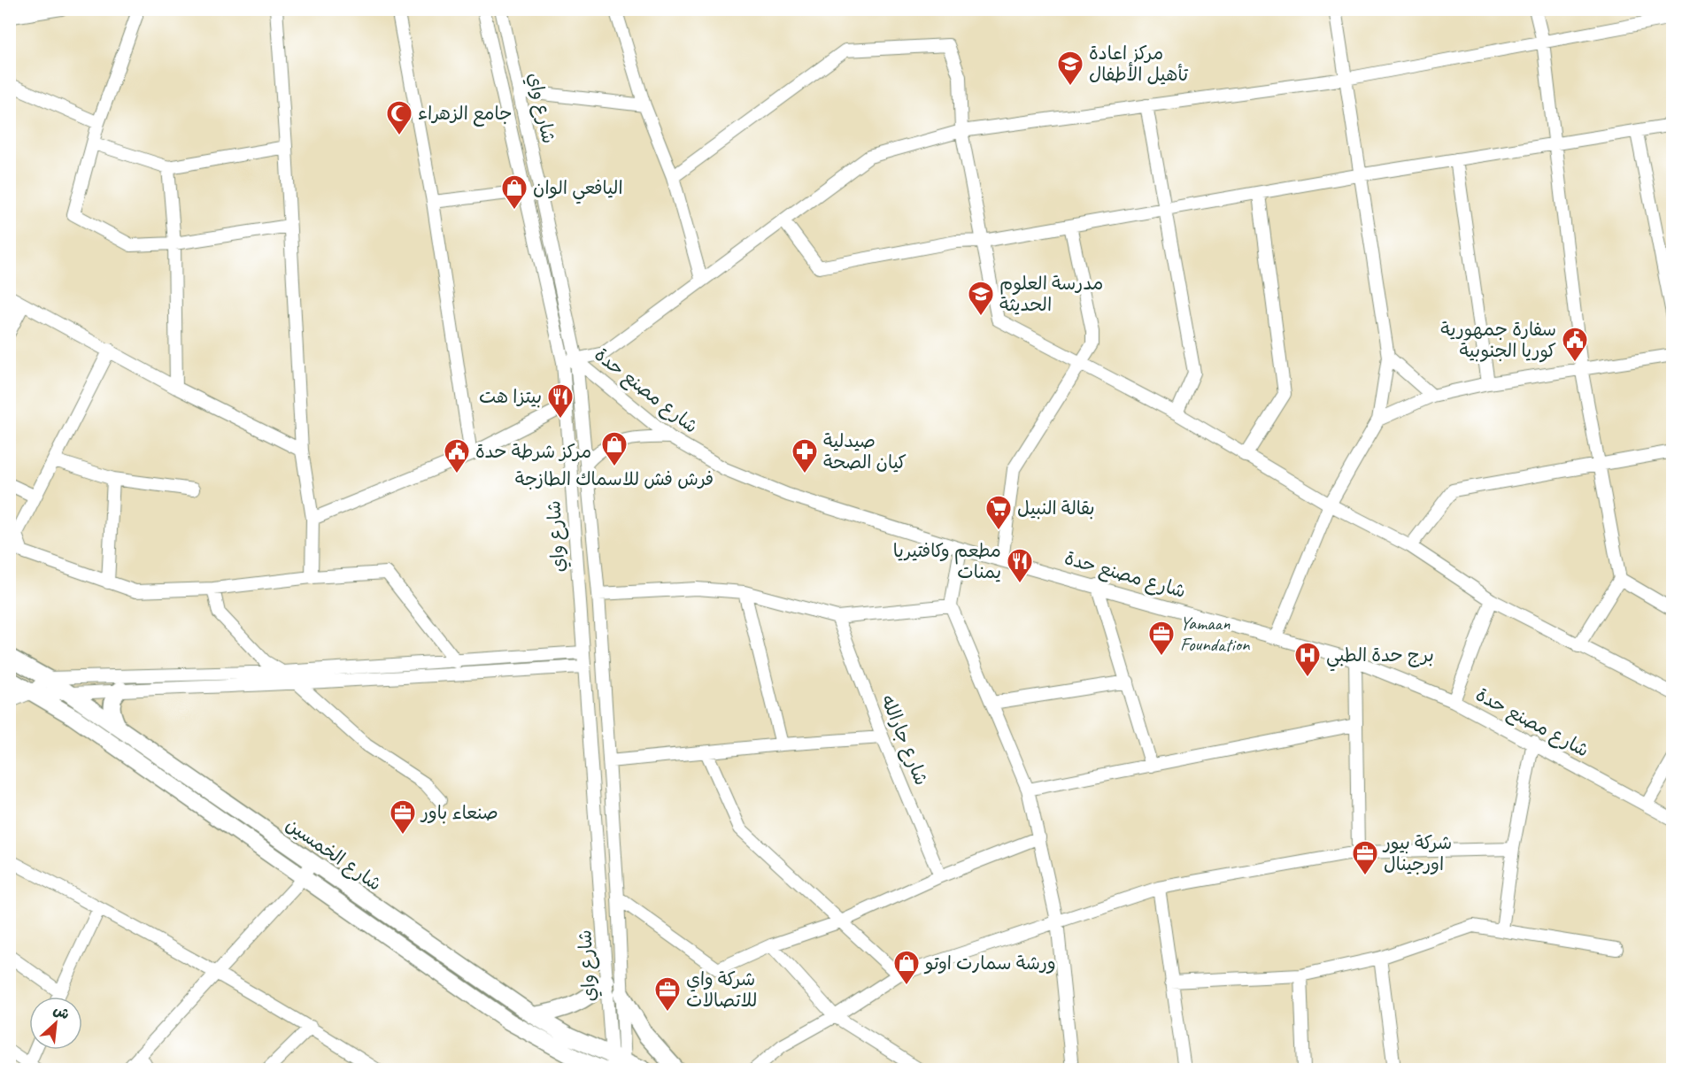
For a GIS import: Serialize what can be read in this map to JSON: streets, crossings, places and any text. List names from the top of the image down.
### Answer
{
  "streets": {
    "main road": ["شارع الخمسين"],
    "street": ["شارع واي", "شارع مصنع حدة", "شارع جارالله"]
  },
  "crossings": [
    ["شارع واي", "شارع مصنع حدة"],
    ["شارع واي", "شارع الخمسين"]
  ],
  "places": {
    "school or university": ["مركز اعادة تأهيل الأطفال", "مدرسة العلوم الحديثة"],
    "mosque": ["جامع الزهراء"],
    "shop": ["اليافعي الوان", "فرش فش للاسماك الطازجة", "ورشة سمارت اوتو"],
    "public building": ["سفارة جمهورية كوريا الجنوبية", "مركز شرطة حدة"],
    "restaurant": ["بيتزا هت", "مطعم وكافتيريا يمنات"],
    "pharmacy": ["صيدلية كيان الصحة"],
    "supermarket": ["بقالة النبيل"],
    "office": [
      "Yamaan Foundation",
      "صنعاء باور",
      "شركة بيور اورجينال",
      "شركة واي للاتصالات"
    ],
    "hospital": ["برج حدة الطبي"]
  },
  "north": "top right"
}
